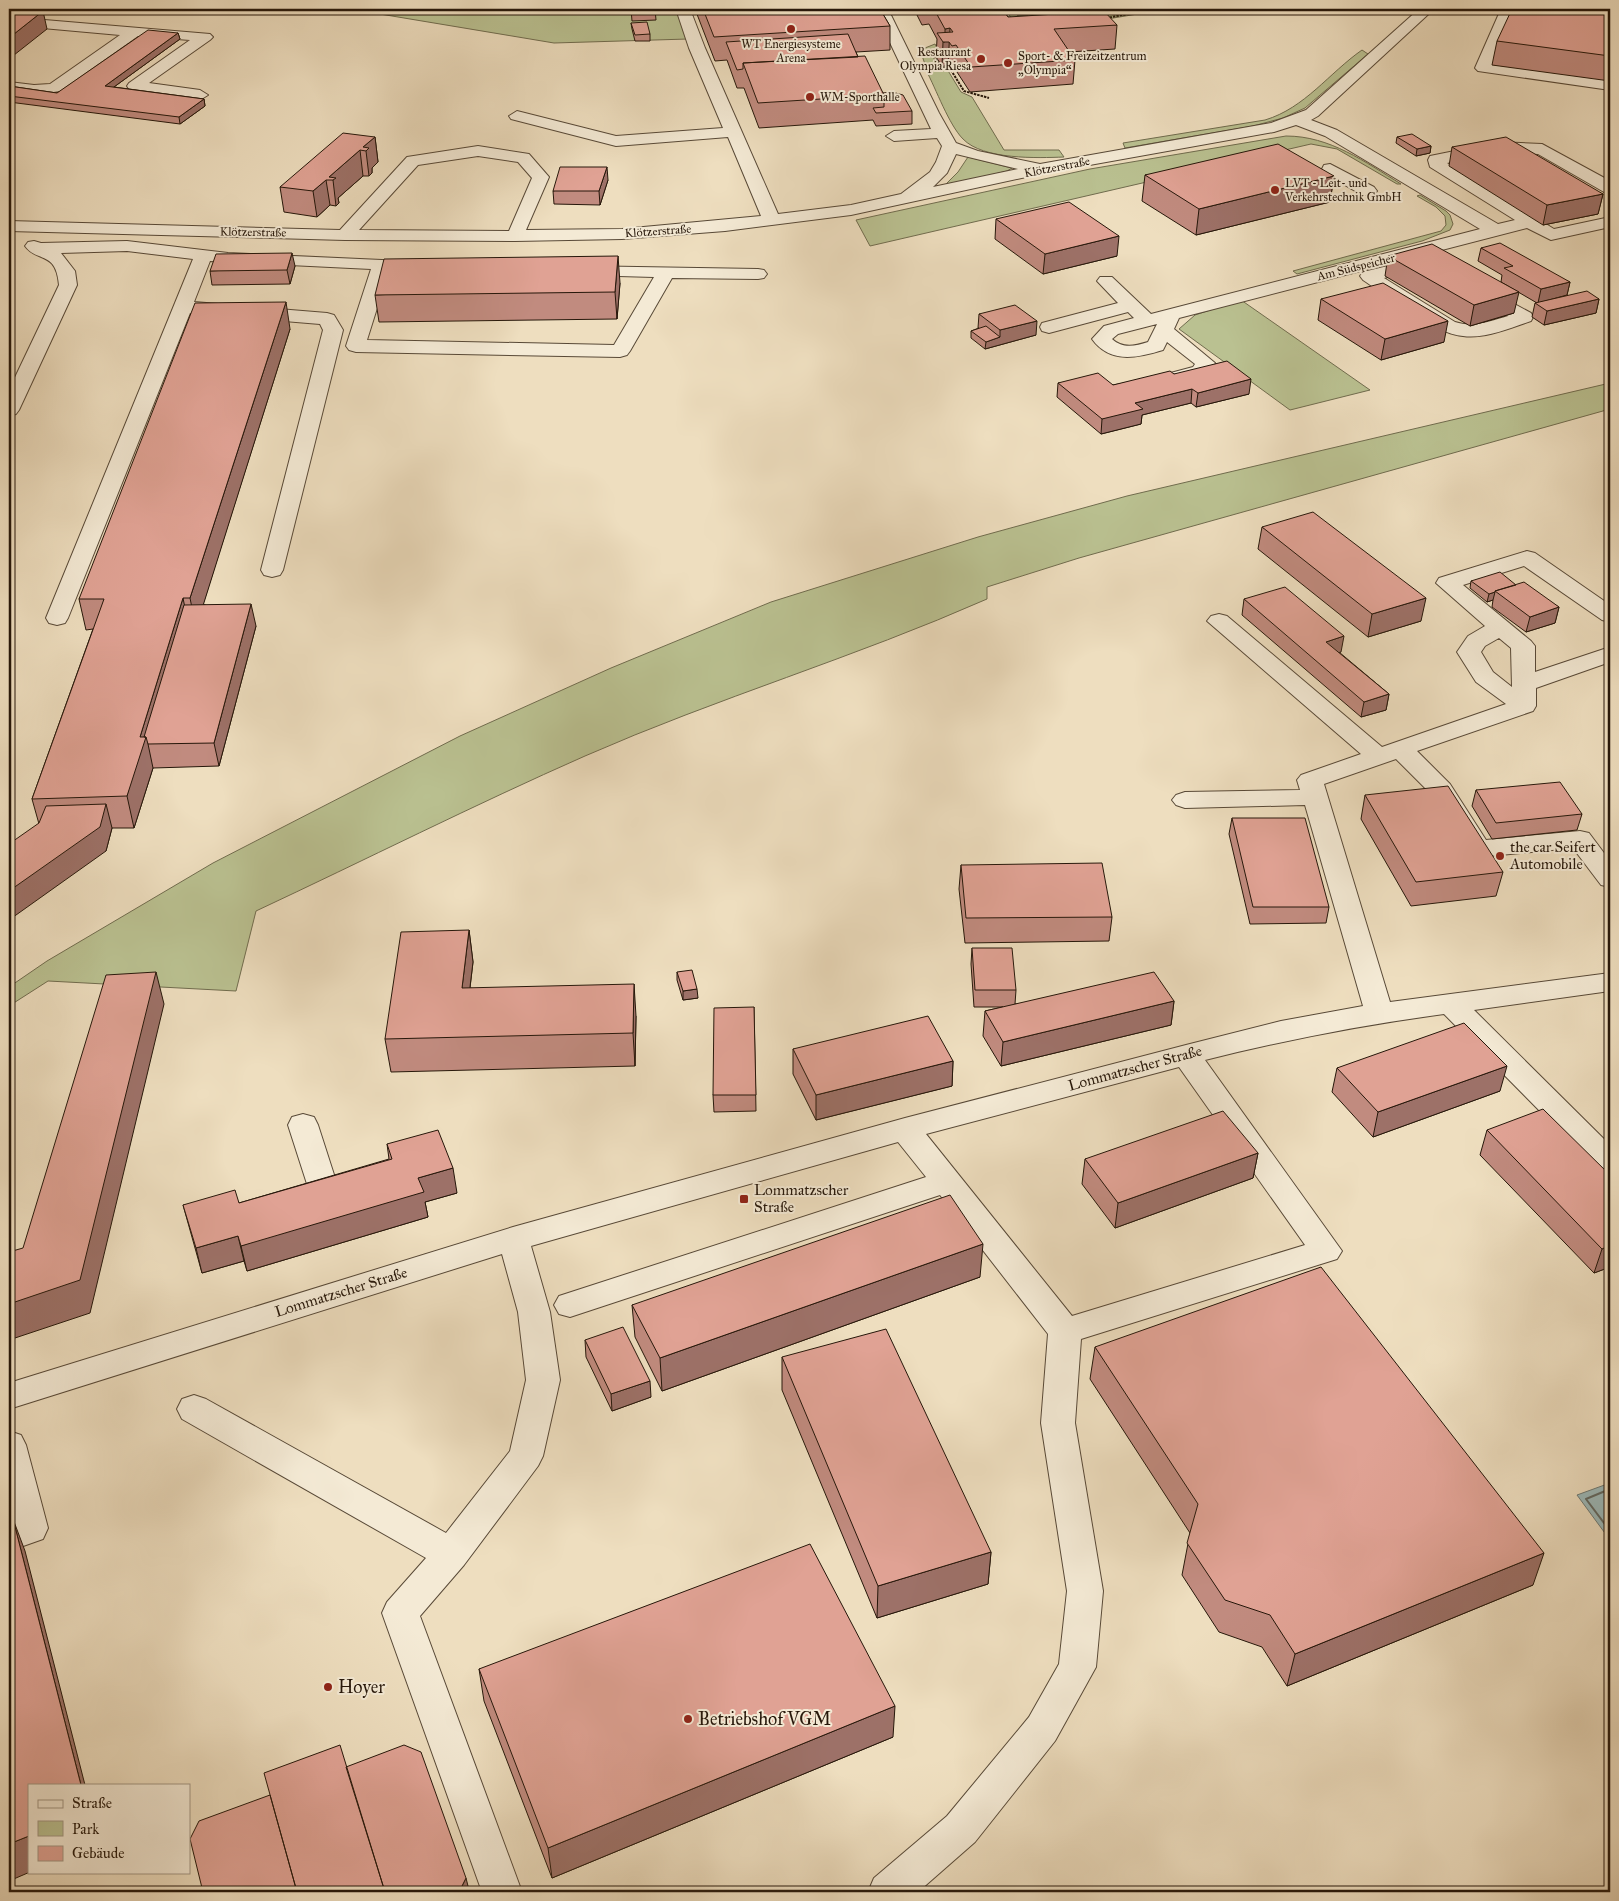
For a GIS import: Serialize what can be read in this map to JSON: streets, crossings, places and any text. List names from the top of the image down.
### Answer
{
  "streets": {
    "street": ["Klötzerstraße", "Am Südspeicher", "Lommatzscher Straße"]
  },
  "places": {
    "other": [
      "WT Energiesysteme Arena",
      "Restaurant Olympia Riesa",
      "Sport- & Freizeitzentrum „Olympia“",
      "WM-Sporthalle",
      "LVT - Leit- und Verkehrstechnik GmbH",
      "the car Seifert Automobile",
      "Hoyer",
      "Betriebshof VGM"
    ],
    "transit": ["Lommatzscher Straße"]
  },
  "legend": ["Straße", "Park", "Gebäude"]
}
